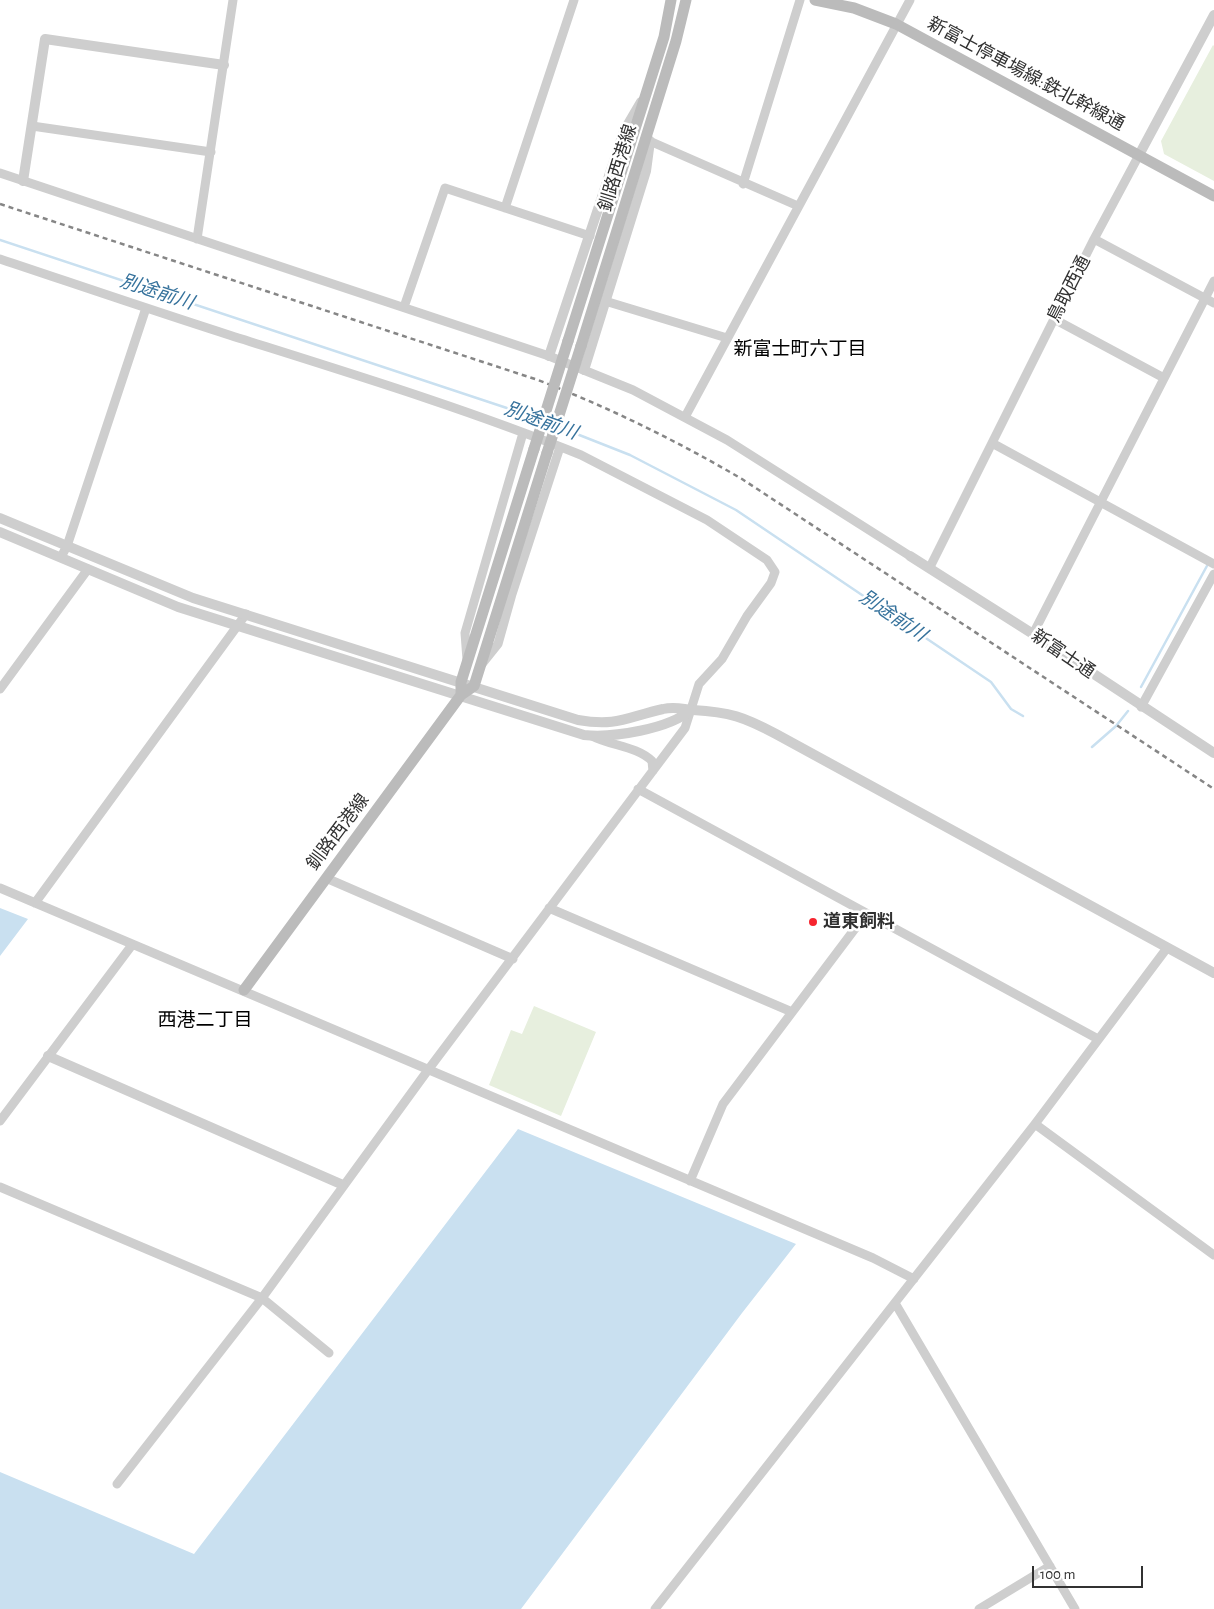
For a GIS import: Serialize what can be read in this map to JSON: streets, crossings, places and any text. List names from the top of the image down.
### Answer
{
  "streets": {
    "main road": ["新富士停車場線:鉄北幹線通", "釧路西港線"],
    "street": ["鳥取西通", "新富士通"]
  },
  "crossings": [
    ["新富士停車場線:鉄北幹線通", "鳥取西通"],
    ["鳥取西通", "新富士通"]
  ],
  "districts": ["新富士町六丁目", "西港二丁目"],
  "water": ["別途前川"],
  "places": ["道東飼料"],
  "scale_bar": "100 m"
}
